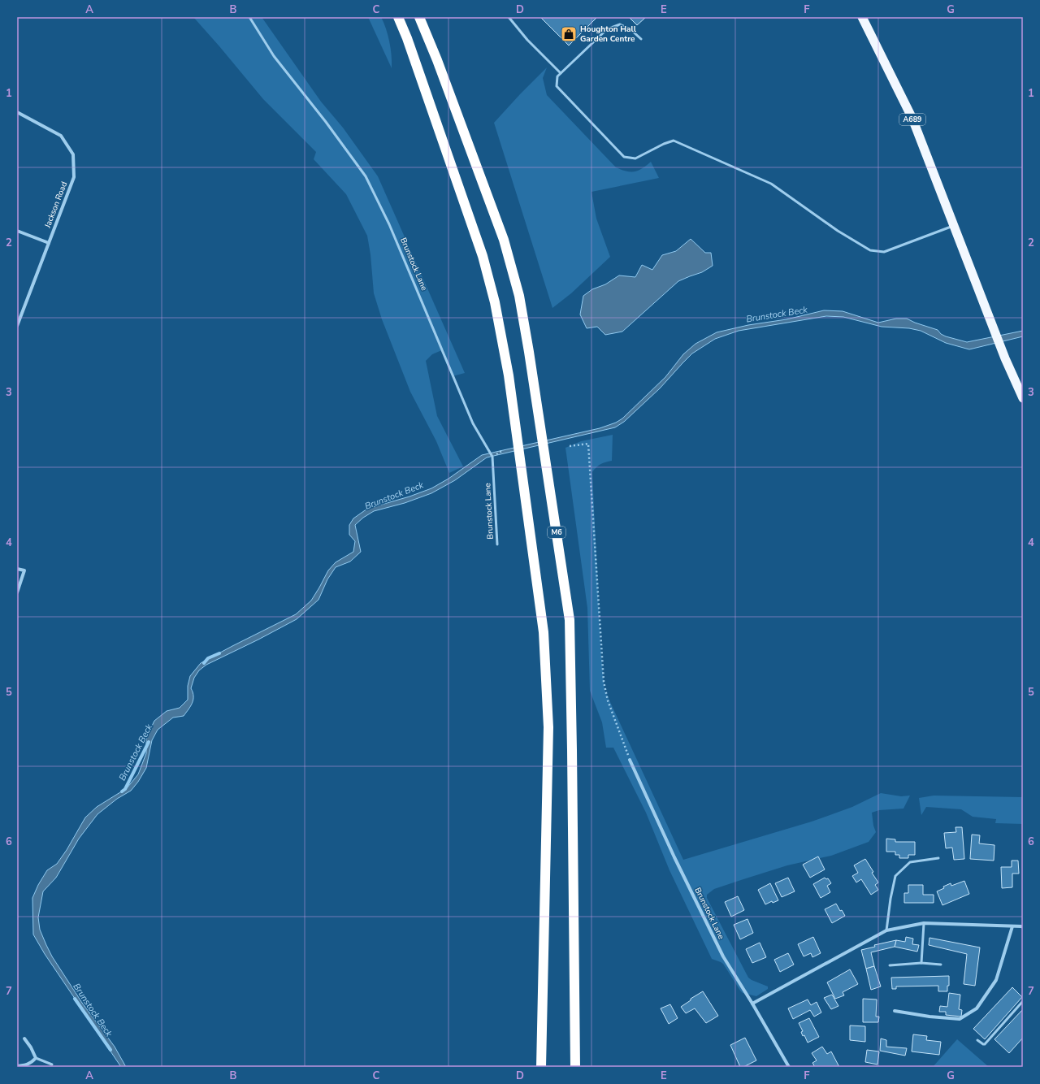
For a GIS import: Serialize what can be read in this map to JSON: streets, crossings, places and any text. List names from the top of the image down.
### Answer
{
  "streets": {
    "highway": ["A689", "M6"],
    "street": ["Jackson Road", "Brunstock Lane"]
  },
  "water": ["Brunstock Beck"],
  "places": {
    "shop": ["Houghton Hall Garden Centre"]
  },
  "grid": {
    "columns": [
      "A",
      "B",
      "C",
      "D",
      "E",
      "F",
      "G"
    ],
    "rows": [
      "1",
      "2",
      "3",
      "4",
      "5",
      "6",
      "7"
    ]
  }
}
